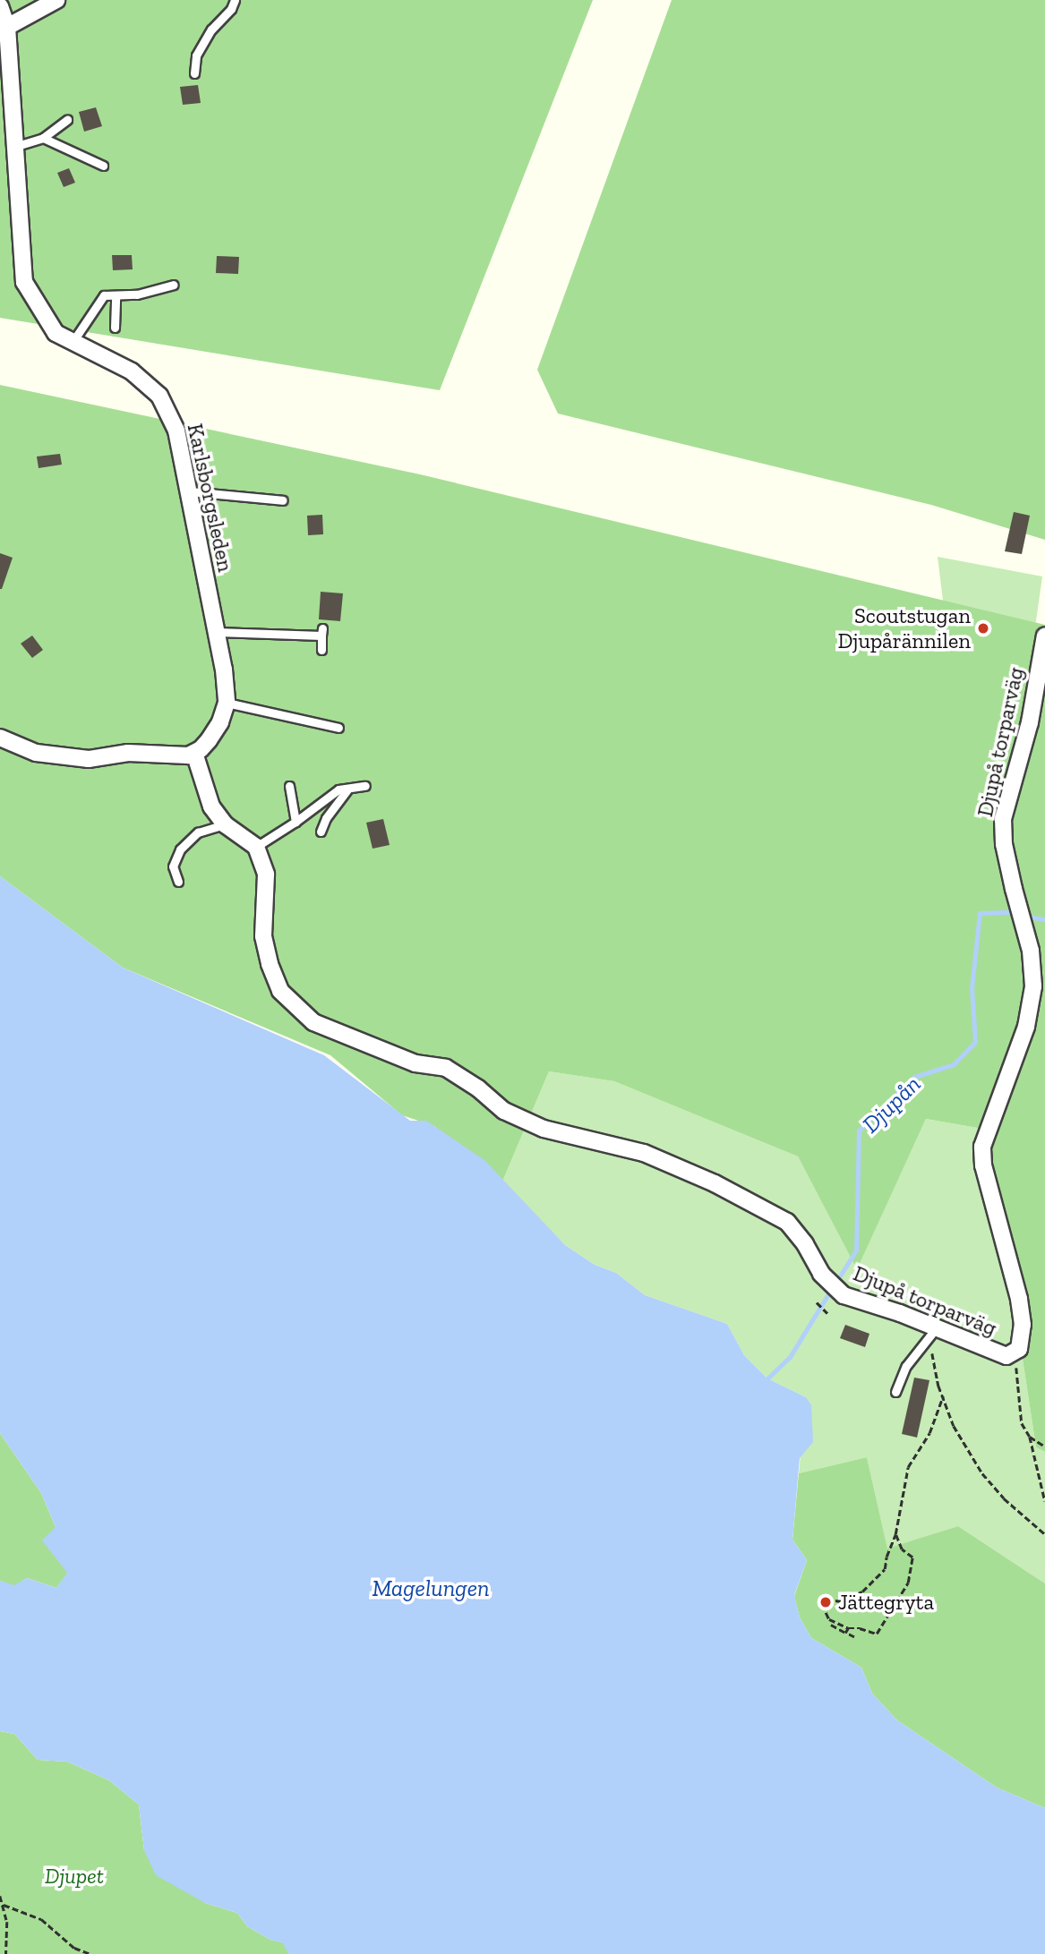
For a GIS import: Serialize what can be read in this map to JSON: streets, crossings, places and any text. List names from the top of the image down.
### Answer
{
  "streets": {
    "street": ["Karlsborgsleden", "Djupå torparväg"]
  },
  "water": ["Djupån", "Magelungen"],
  "parks": ["Djupet"],
  "places": ["Scoutstugan Djupårännilen", "Jättegryta"]
}
